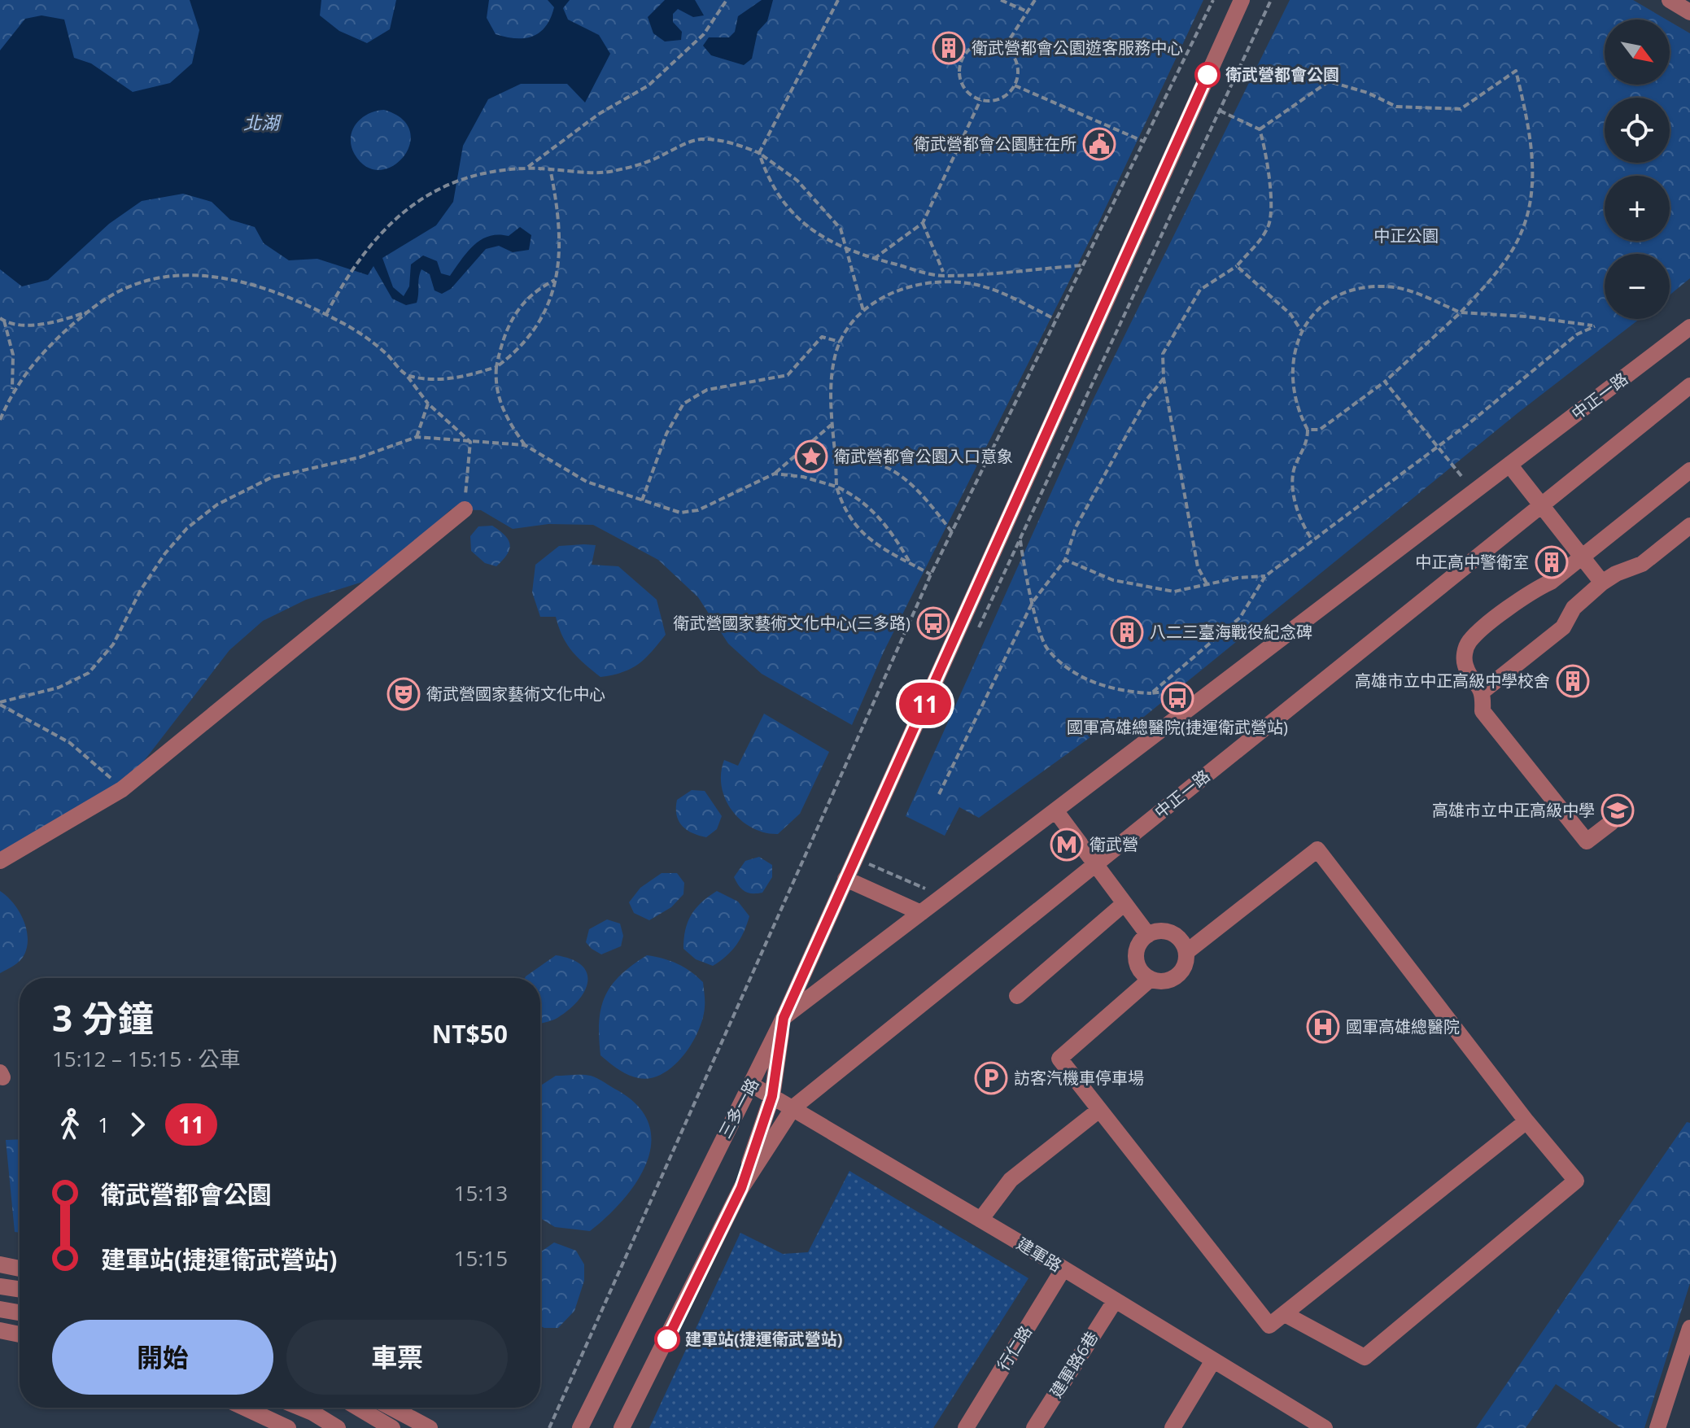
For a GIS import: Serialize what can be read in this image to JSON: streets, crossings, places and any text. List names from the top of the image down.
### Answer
{
  "streets": {
    "street": [
      "中正一路",
      "三多一路",
      "建軍路",
      "行仁路",
      "建軍路6巷"
    ]
  },
  "crossings": [
    ["中正一路", "三多一路"],
    ["中正一路", "建軍路"],
    ["三多一路", "建軍路"],
    ["建軍路", "行仁路"],
    ["建軍路", "建軍路6巷"]
  ],
  "water": ["北湖"],
  "parks": ["中正公園"],
  "places": {
    "building": [
      "衛武營都會公園遊客服務中心",
      "中正高中警衛室",
      "八二三臺海戰役紀念碑",
      "高雄市立中正高級中學校舍"
    ],
    "other": ["衛武營都會公園", "建軍站(捷運衛武營站)"],
    "public building": ["衛武營都會公園駐在所"],
    "place": ["衛武營都會公園入口意象"],
    "bus stop": ["衛武營國家藝術文化中心(三多路)", "國軍高雄總醫院(捷運衛武營站)"],
    "theatre": ["衛武營國家藝術文化中心"],
    "school or university": ["高雄市立中正高級中學"],
    "metro station": ["衛武營"],
    "hospital": ["國軍高雄總醫院"],
    "parking": ["訪客汽機車停車場"]
  },
  "lines": ["bus line 11"],
  "north": "bottom right",
  "page": {
    "on_map": "11",
    "map_buttons": ["+", "−"],
    "heading": ["3 分鐘", "15:12 – 15:15 · 公車", "NT$50"],
    "legs": ["1", "11"],
    "list": [
      {
        "name": "衛武營都會公園",
        "value": "15:13"
      },
      {
        "name": "建軍站(捷運衛武營站)",
        "value": "15:15"
      }
    ],
    "buttons": ["開始", "車票"]
  }
}
